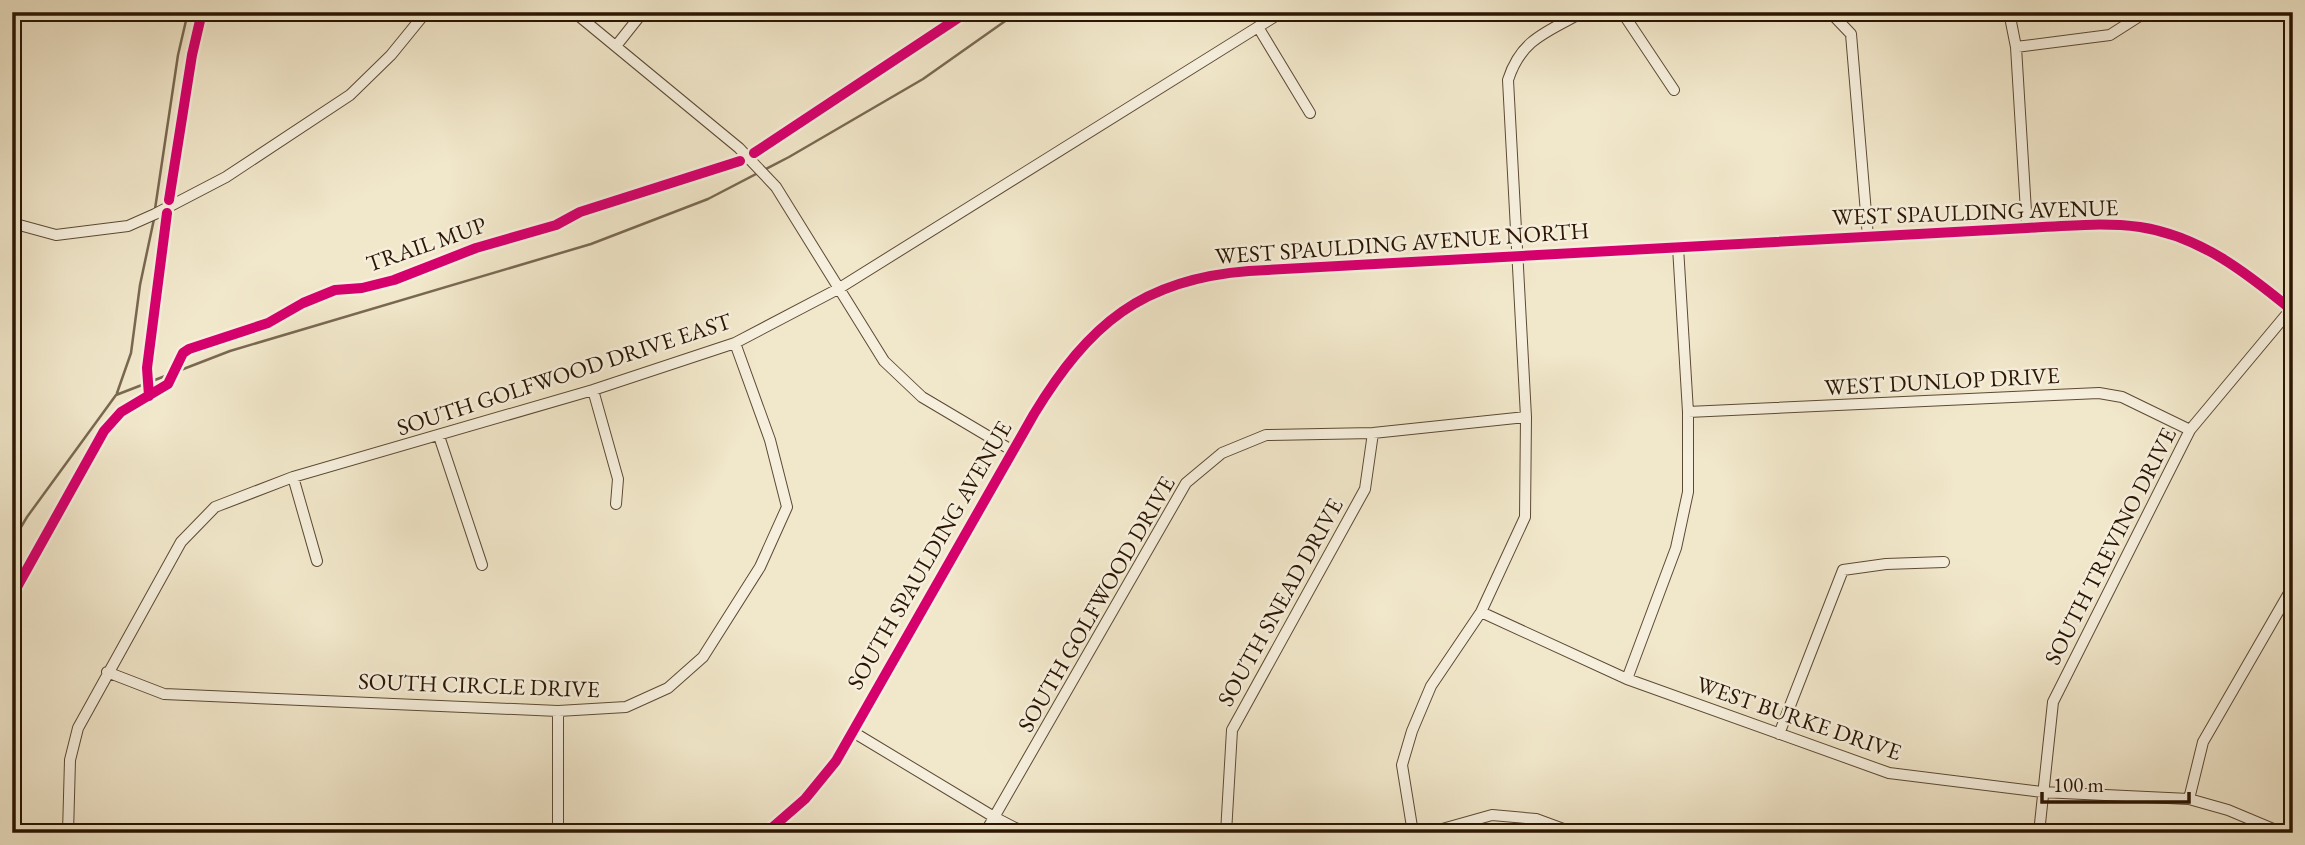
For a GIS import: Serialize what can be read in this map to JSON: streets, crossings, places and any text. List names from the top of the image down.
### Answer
{
  "streets": {
    "street": [
      "WEST SPAULDING AVENUE",
      "WEST SPAULDING AVENUE NORTH",
      "SOUTH GOLFWOOD DRIVE EAST",
      "WEST DUNLOP DRIVE",
      "SOUTH TREVINO DRIVE",
      "SOUTH SPAULDING AVENUE",
      "SOUTH SNEAD DRIVE",
      "SOUTH GOLFWOOD DRIVE",
      "SOUTH CIRCLE DRIVE",
      "WEST BURKE DRIVE"
    ],
    "cycle path": ["TRAIL MUP"]
  },
  "crossings": [
    ["WEST SPAULDING AVENUE", "WEST SPAULDING AVENUE NORTH"],
    ["WEST SPAULDING AVENUE", "SOUTH TREVINO DRIVE"],
    ["WEST SPAULDING AVENUE NORTH", "SOUTH SPAULDING AVENUE"],
    ["SOUTH GOLFWOOD DRIVE EAST", "SOUTH CIRCLE DRIVE"],
    ["WEST DUNLOP DRIVE", "SOUTH TREVINO DRIVE"],
    ["SOUTH TREVINO DRIVE", "WEST BURKE DRIVE"],
    ["SOUTH SNEAD DRIVE", "SOUTH GOLFWOOD DRIVE"]
  ],
  "scale_bar": "100 m"
}
